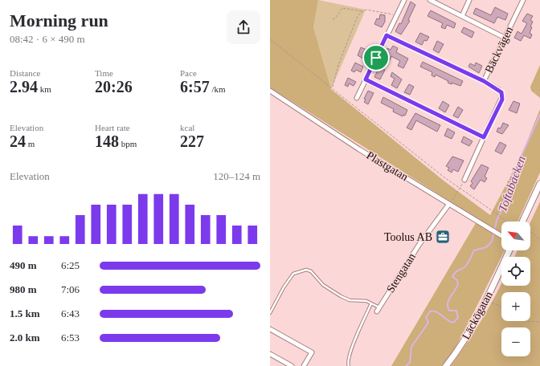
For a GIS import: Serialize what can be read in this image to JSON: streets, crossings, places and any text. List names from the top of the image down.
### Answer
{
  "streets": {
    "main road": ["Läckögatan"],
    "street": ["Bäckvägen", "Plastgatan", "Stengatan"]
  },
  "crossings": [
    ["Plastgatan", "Stengatan"]
  ],
  "water": ["Toftabäcken"],
  "places": {
    "office": ["Toolus AB"]
  },
  "north": "top left",
  "page": {
    "heading": ["Morning run", "08:42 · 6 × 490 m"],
    "stats": [
      ["Distance", "2.94 km"],
      ["Time", "20:26"],
      ["Pace", "6:57 /km"],
      ["Elevation", "24 m"],
      ["Heart rate", "148 bpm"],
      ["kcal", "227"]
    ],
    "chart": ["Elevation", "120–124 m"],
    "map_buttons": ["+", "−"],
    "list": [
      {
        "name": "490 m",
        "note": "6:25"
      },
      {
        "name": "980 m",
        "note": "7:06"
      },
      {
        "name": "1.5 km",
        "note": "6:43"
      },
      {
        "name": "2.0 km",
        "note": "6:53"
      }
    ]
  }
}
